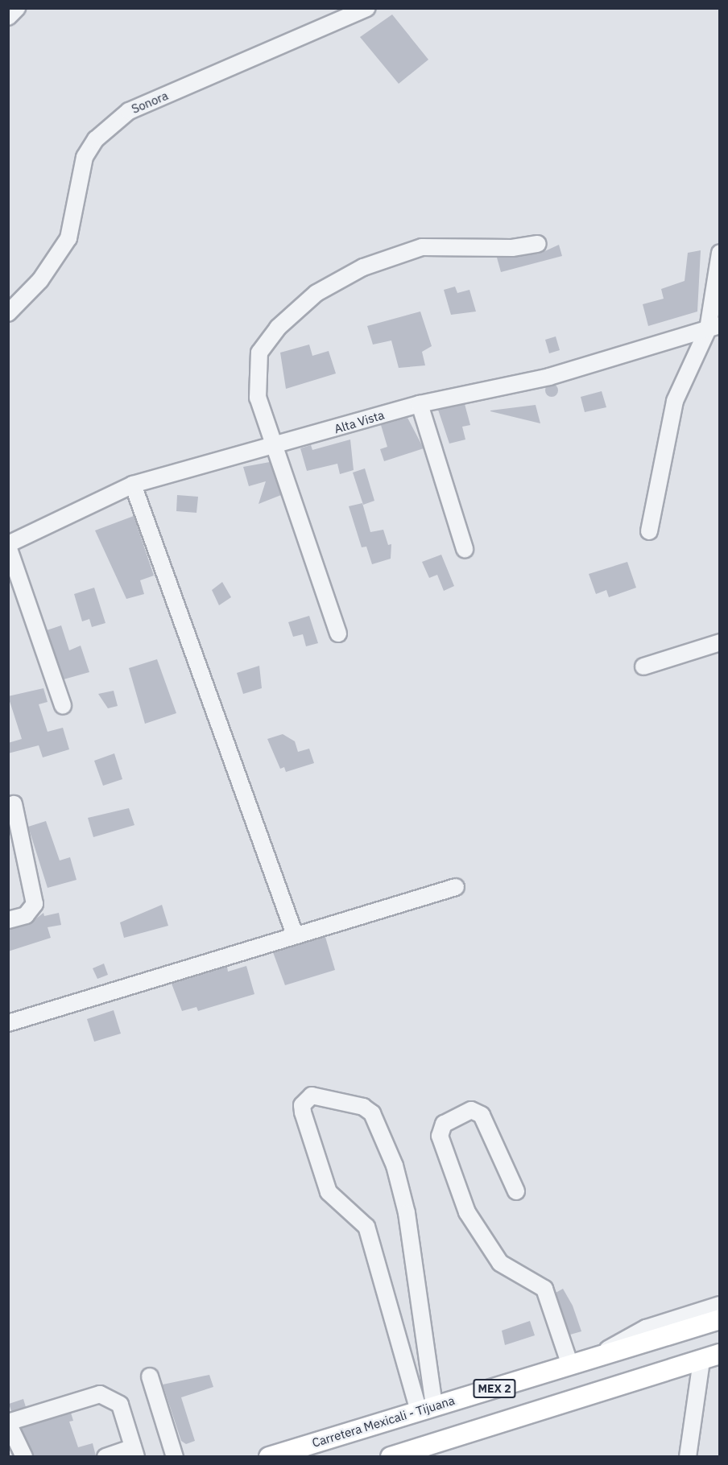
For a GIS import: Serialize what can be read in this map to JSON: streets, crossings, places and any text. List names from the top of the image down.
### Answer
{
  "streets": {
    "main road": ["MEX 2", "Carretera Mexicali - Tijuana"],
    "street": ["Sonora", "Alta Vista"]
  }
}
